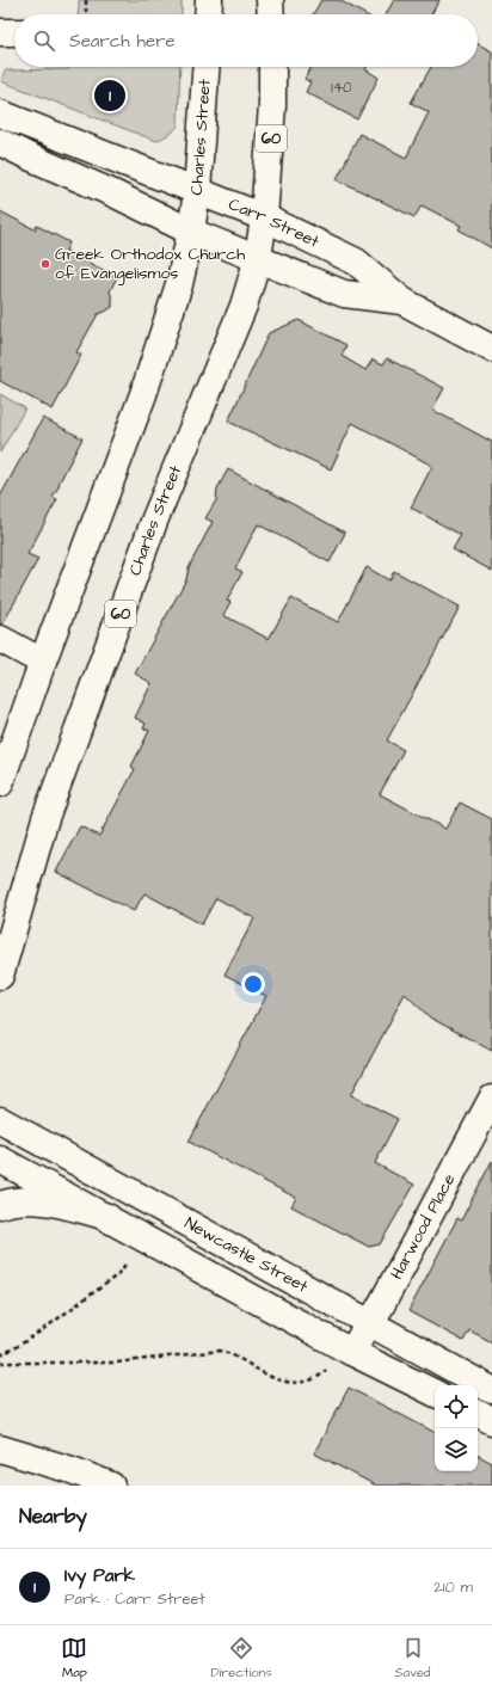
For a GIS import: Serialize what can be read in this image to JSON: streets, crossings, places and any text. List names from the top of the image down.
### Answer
{
  "streets": {
    "main road": [
      "Charles Street",
      "60",
      "Carr Street",
      "Harwood Place",
      "Newcastle Street"
    ]
  },
  "crossings": [
    ["Charles Street", "Carr Street"],
    ["Harwood Place", "Newcastle Street"]
  ],
  "places": ["Greek Orthodox Church of Evangelismos"],
  "house_numbers": ["140"],
  "page": {
    "search": "Search here",
    "pins": "1",
    "heading": "Nearby",
    "list": [
      {
        "mark": "1",
        "name": "Ivy Park",
        "note": "Park · Carr Street",
        "value": "210 m"
      }
    ],
    "nav": ["Map", "Directions", "Saved"]
  }
}
